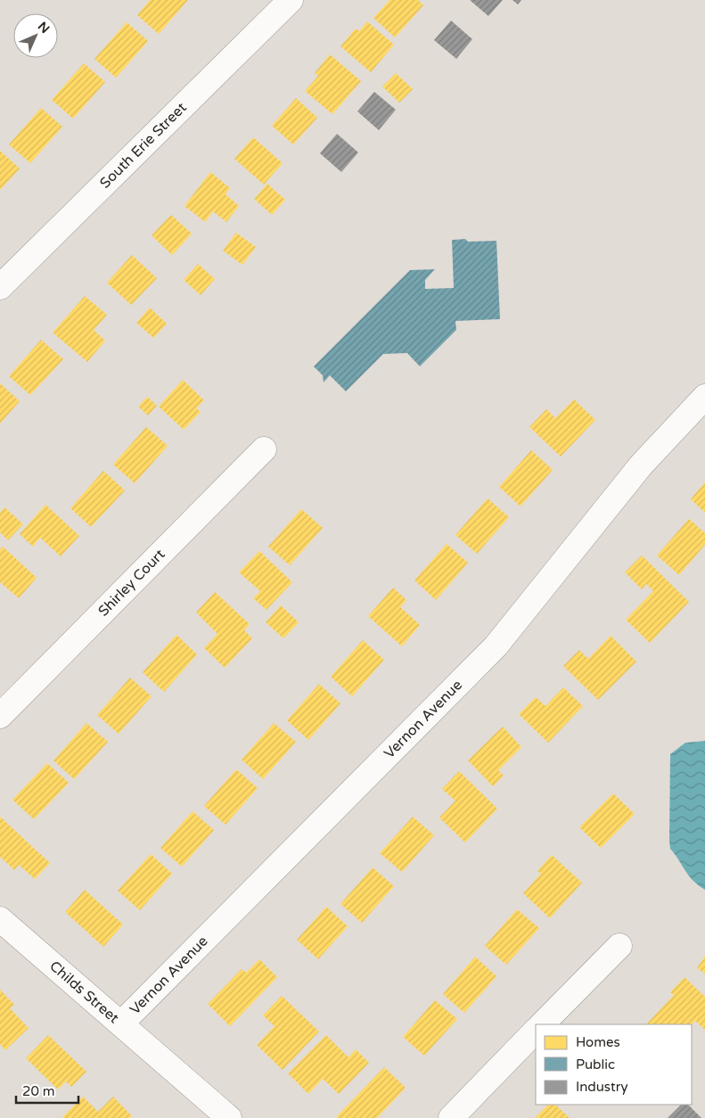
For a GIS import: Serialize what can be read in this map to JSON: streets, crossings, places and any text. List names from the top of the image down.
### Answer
{
  "streets": {
    "street": [
      "South Erie Street",
      "Shirley Court",
      "Vernon Avenue",
      "Childs Street"
    ]
  },
  "crossings": [
    ["Vernon Avenue", "Childs Street"]
  ],
  "legend": ["Homes", "Public", "Industry"],
  "scale_bar": "20 m",
  "north": "top right"
}
